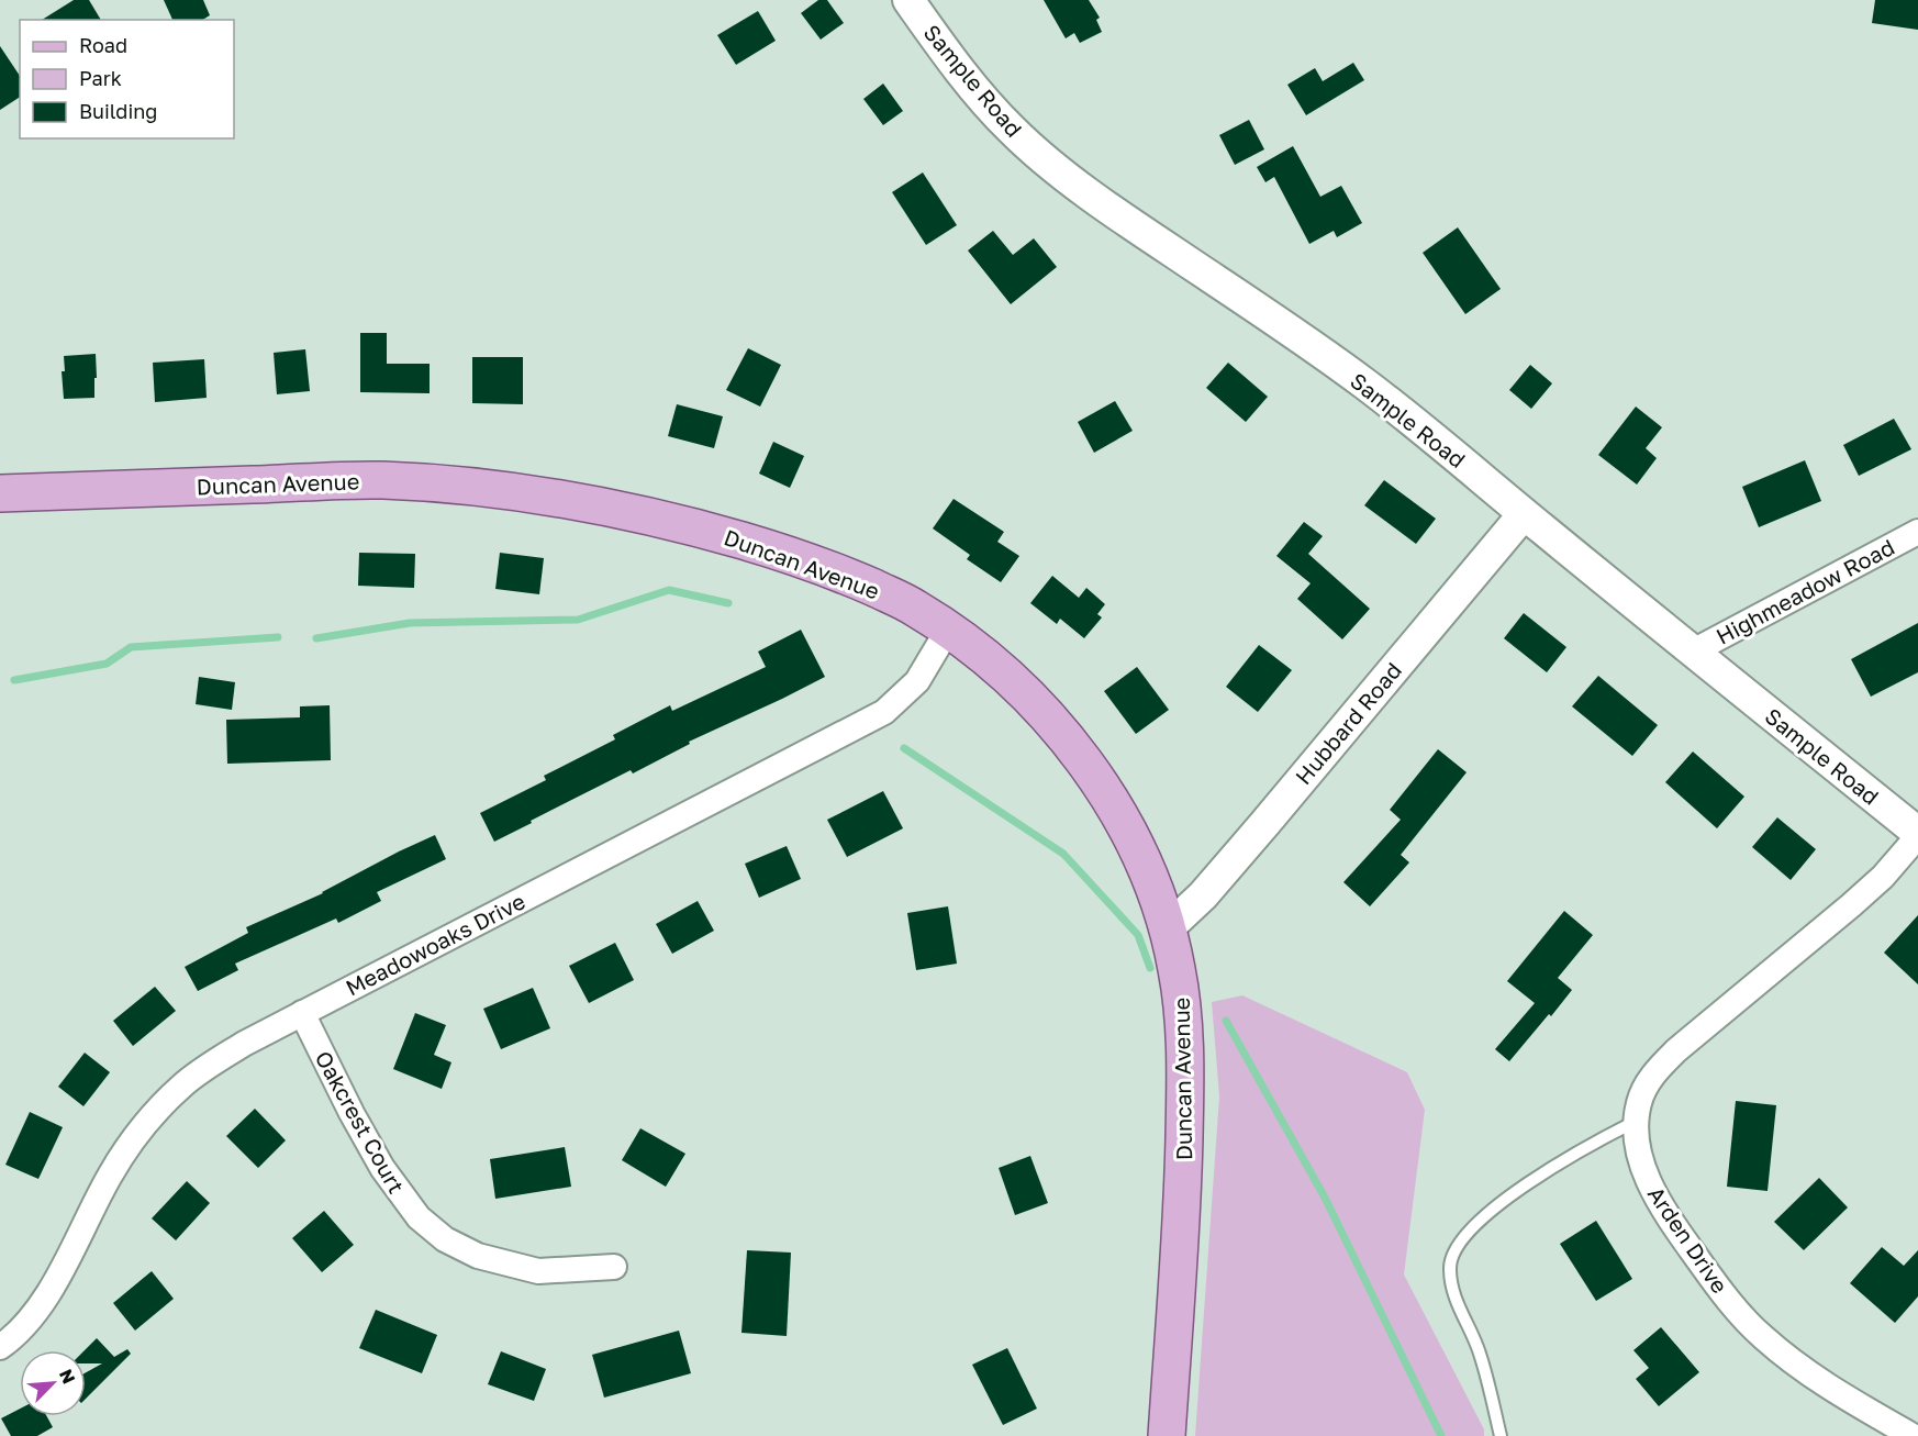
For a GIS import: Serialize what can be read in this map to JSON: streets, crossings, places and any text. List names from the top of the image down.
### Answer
{
  "streets": {
    "main road": ["Duncan Avenue"],
    "street": [
      "Sample Road",
      "Highmeadow Road",
      "Hubbard Road",
      "Meadowoaks Drive",
      "Oakcrest Court",
      "Arden Drive"
    ]
  },
  "crossings": [
    ["Sample Road", "Highmeadow Road"],
    ["Sample Road", "Hubbard Road"],
    ["Sample Road", "Arden Drive"],
    ["Duncan Avenue", "Hubbard Road"],
    ["Duncan Avenue", "Meadowoaks Drive"],
    ["Meadowoaks Drive", "Oakcrest Court"]
  ],
  "legend": ["Road", "Park", "Building"],
  "north": "top right"
}
